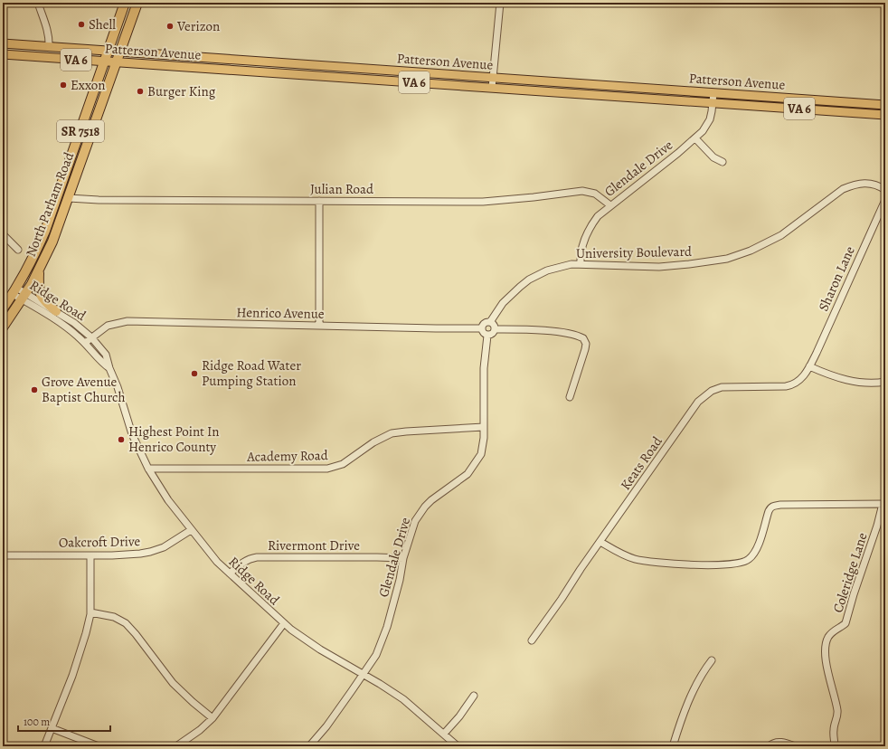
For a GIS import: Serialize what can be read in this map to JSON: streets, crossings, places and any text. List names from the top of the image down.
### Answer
{
  "streets": {
    "highway": ["SR 7518", "North Parham Road"],
    "main road": ["Patterson Avenue", "VA 6"],
    "street": [
      "Glendale Drive",
      "Julian Road",
      "University Boulevard",
      "Sharon Lane",
      "Ridge Road",
      "Henrico Avenue",
      "Academy Road",
      "Keats Road",
      "Oakcroft Drive",
      "Rivermont Drive",
      "Coleridge Lane"
    ]
  },
  "crossings": [
    ["Patterson Avenue", "Glendale Drive"],
    ["Patterson Avenue", "North Parham Road"],
    ["Glendale Drive", "Julian Road"],
    ["Glendale Drive", "University Boulevard"],
    ["Glendale Drive", "Ridge Road"],
    ["Glendale Drive", "Henrico Avenue"],
    ["Glendale Drive", "Academy Road"],
    ["Glendale Drive", "Rivermont Drive"],
    ["Julian Road", "North Parham Road"],
    ["North Parham Road", "Ridge Road"],
    ["University Boulevard", "Henrico Avenue"],
    ["Sharon Lane", "Keats Road"],
    ["Ridge Road", "Henrico Avenue"],
    ["Ridge Road", "Academy Road"],
    ["Ridge Road", "Oakcroft Drive"],
    ["Ridge Road", "Rivermont Drive"]
  ],
  "places": [
    "Shell",
    "Verizon",
    "Exxon",
    "Burger King",
    "Ridge Road Water Pumping Station",
    "Grove Avenue Baptist Church",
    "Highest Point In Henrico County"
  ],
  "scale_bar": "100 m"
}
